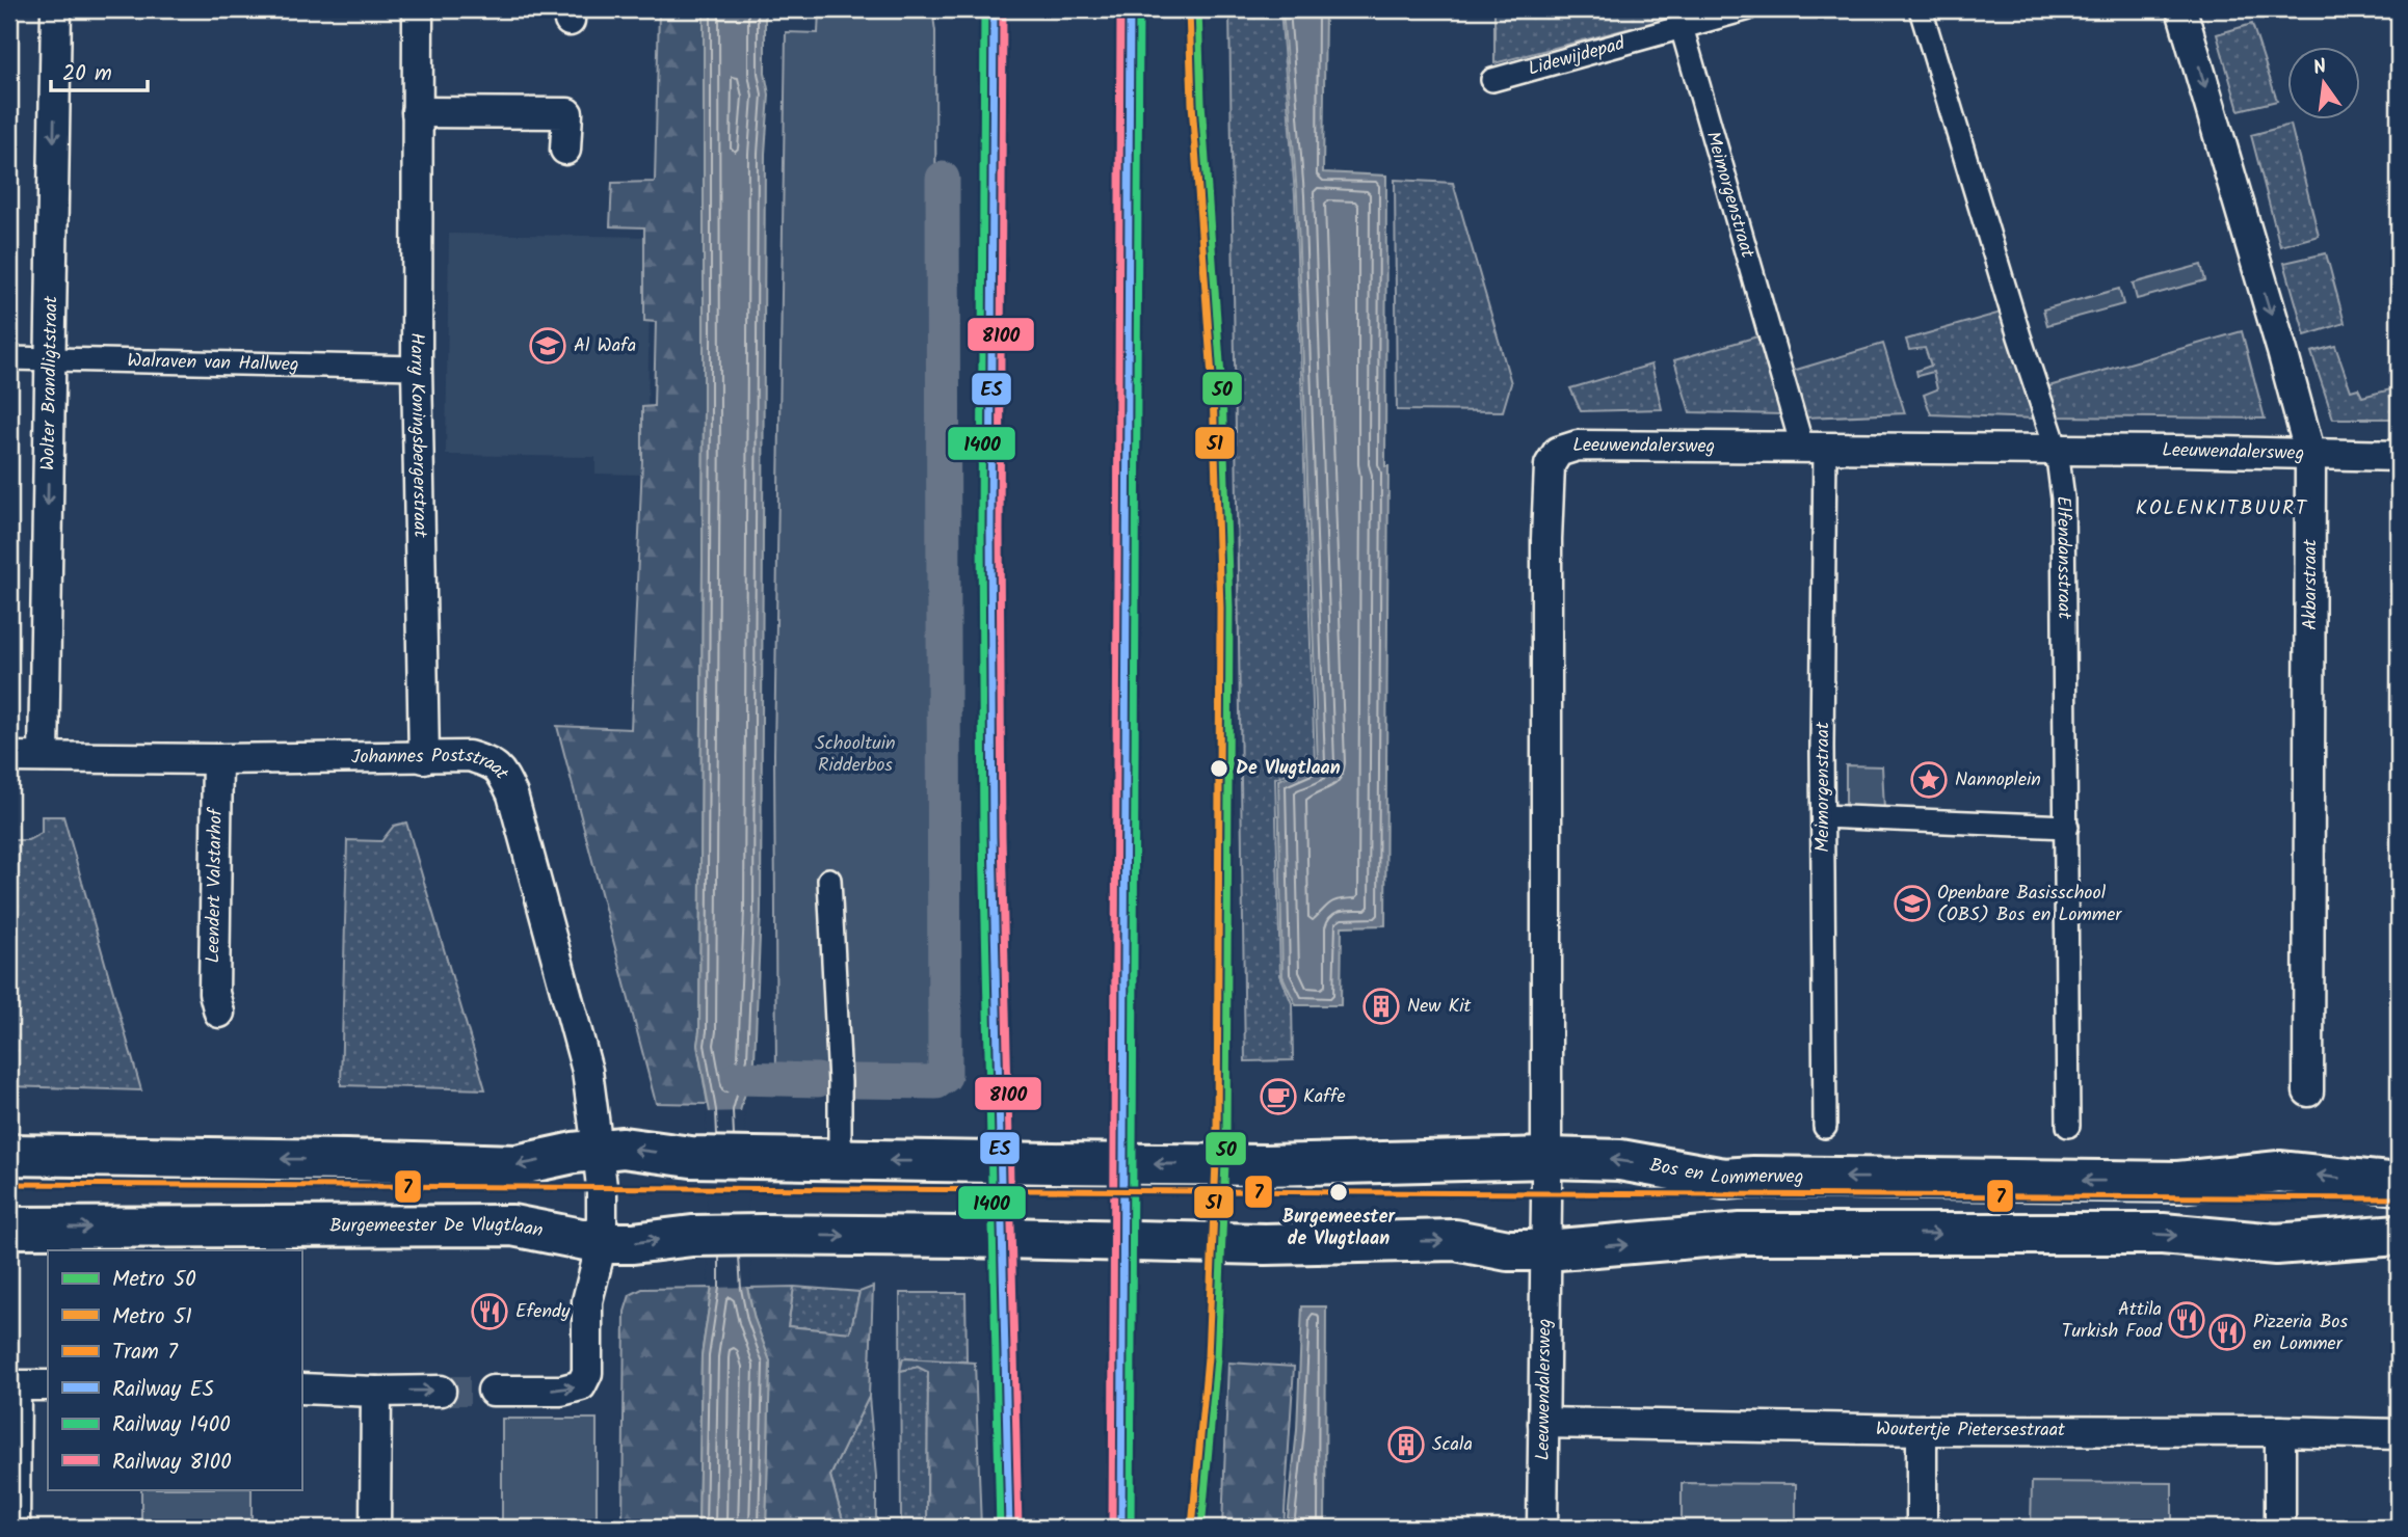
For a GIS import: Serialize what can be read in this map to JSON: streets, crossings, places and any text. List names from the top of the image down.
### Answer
{
  "streets": {
    "main road": ["Bos en Lommerweg", "Burgemeester De Vlugtlaan"],
    "street": [
      "Lidewijdepad",
      "Meimorgenstraat",
      "Walraven van Hallweg",
      "Wolter Brandligtstraat",
      "Harry Koningsbergerstraat",
      "Leeuwendalersweg",
      "Elfendansstraat",
      "Akbarstraat",
      "Johannes Poststraat",
      "Leendert Valstarhof",
      "Woutertje Pietersestraat"
    ]
  },
  "crossings": [
    ["Lidewijdepad", "Meimorgenstraat"],
    ["Meimorgenstraat", "Leeuwendalersweg"],
    ["Walraven van Hallweg", "Wolter Brandligtstraat"],
    ["Walraven van Hallweg", "Harry Koningsbergerstraat"],
    ["Wolter Brandligtstraat", "Johannes Poststraat"],
    ["Harry Koningsbergerstraat", "Johannes Poststraat"],
    ["Leeuwendalersweg", "Elfendansstraat"],
    ["Leeuwendalersweg", "Akbarstraat"],
    ["Leeuwendalersweg", "Bos en Lommerweg"],
    ["Leeuwendalersweg", "Burgemeester De Vlugtlaan"],
    ["Leeuwendalersweg", "Woutertje Pietersestraat"],
    ["Johannes Poststraat", "Leendert Valstarhof"]
  ],
  "one_way": ["Wolter Brandligtstraat", "Akbarstraat"],
  "districts": ["KOLENKITBUURT"],
  "parks": ["Schooltuin Ridderbos"],
  "places": {
    "school or university": ["Al Wafa", "Openbare Basisschool (OBS) Bos en Lommer"],
    "other": ["De Vlugtlaan", "Burgemeester de Vlugtlaan"],
    "place": ["Nannoplein"],
    "building": ["New Kit", "Scala"],
    "cafe": ["Kaffe"],
    "restaurant": ["Efendy", "Attila Turkish Food", "Pizzeria Bos en Lommer"]
  },
  "lines": [
    "metro line 50",
    "metro line 51",
    "rail line ES",
    "rail line 1400",
    "rail line 8100",
    "tram line 7"
  ],
  "legend": [
    "Metro 50",
    "Metro 51",
    "Tram 7",
    "Railway ES",
    "Railway 1400",
    "Railway 8100"
  ],
  "scale_bar": "20 m",
  "north": "top"
}
